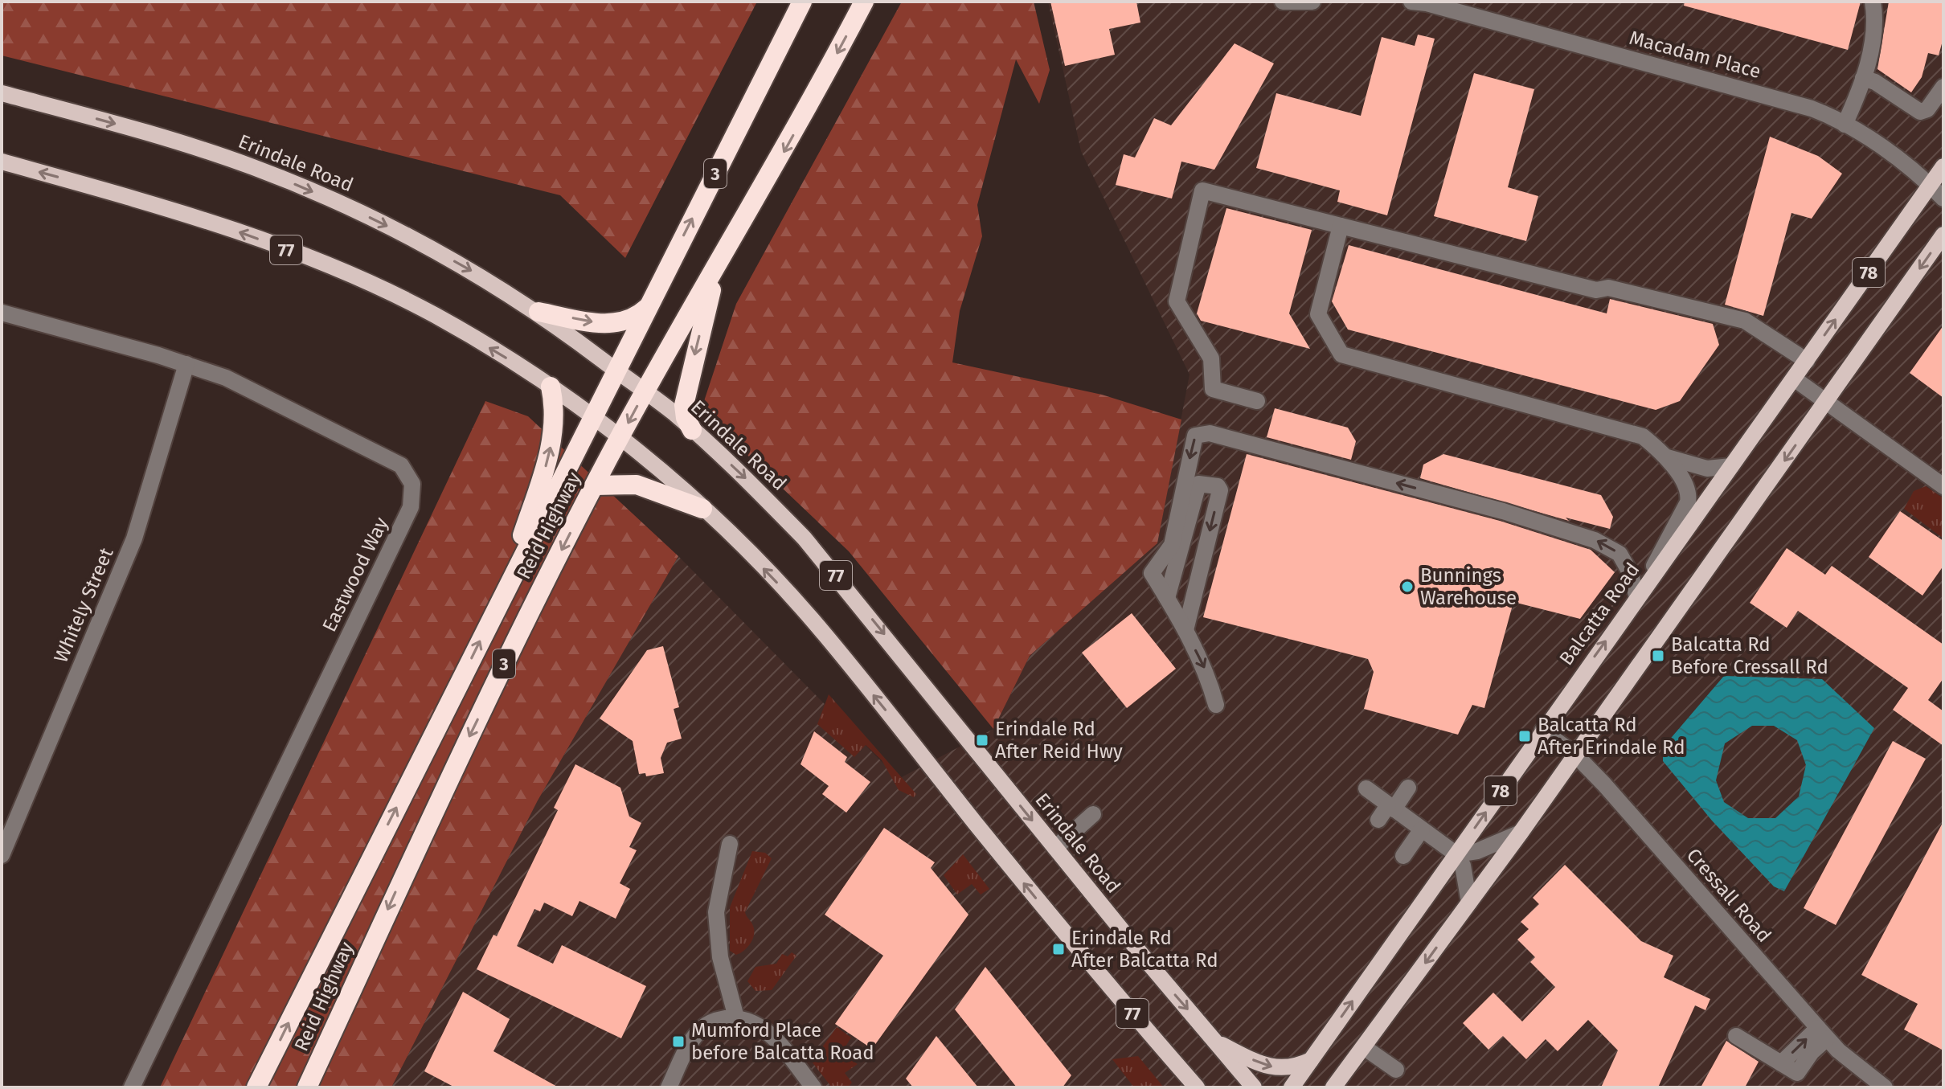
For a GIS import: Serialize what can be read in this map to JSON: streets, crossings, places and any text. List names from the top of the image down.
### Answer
{
  "streets": {
    "highway": ["3", "Reid Highway"],
    "main road": [
      "Erindale Road",
      "77",
      "78",
      "Balcatta Road"
    ],
    "street": [
      "Macadam Place",
      "Eastwood Way",
      "Whitely Street",
      "Cressall Road"
    ]
  },
  "crossings": [
    ["Macadam Place", "Balcatta Road"],
    ["Erindale Road", "Reid Highway"],
    ["77", "Reid Highway"],
    ["78", "Cressall Road"],
    ["Eastwood Way", "Whitely Street"],
    ["Balcatta Road", "Cressall Road"]
  ],
  "places": {
    "other": ["Bunnings Warehouse"],
    "transit": [
      "Balcatta Rd Before Cressall Rd",
      "Balcatta Rd After Erindale Rd",
      "Erindale Rd After Reid Hwy",
      "Erindale Rd After Balcatta Rd",
      "Mumford Place before Balcatta Road"
    ]
  }
}
